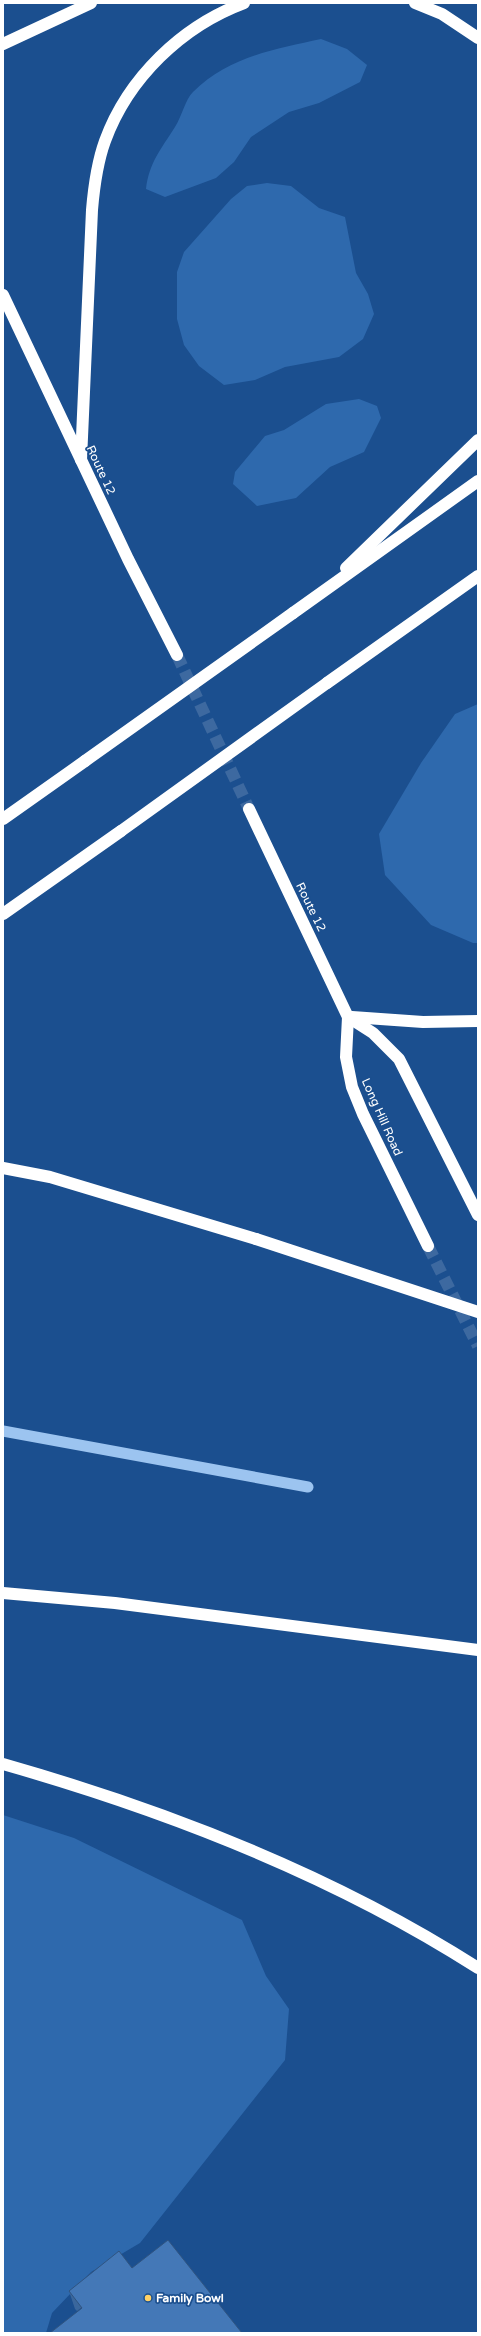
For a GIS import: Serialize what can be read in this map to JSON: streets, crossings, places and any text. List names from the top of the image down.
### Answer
{
  "streets": {
    "highway": ["Route 12", "Long Hill Road"]
  },
  "crossings": [
    ["Route 12", "Long Hill Road"]
  ],
  "places": ["Family Bowl"]
}
